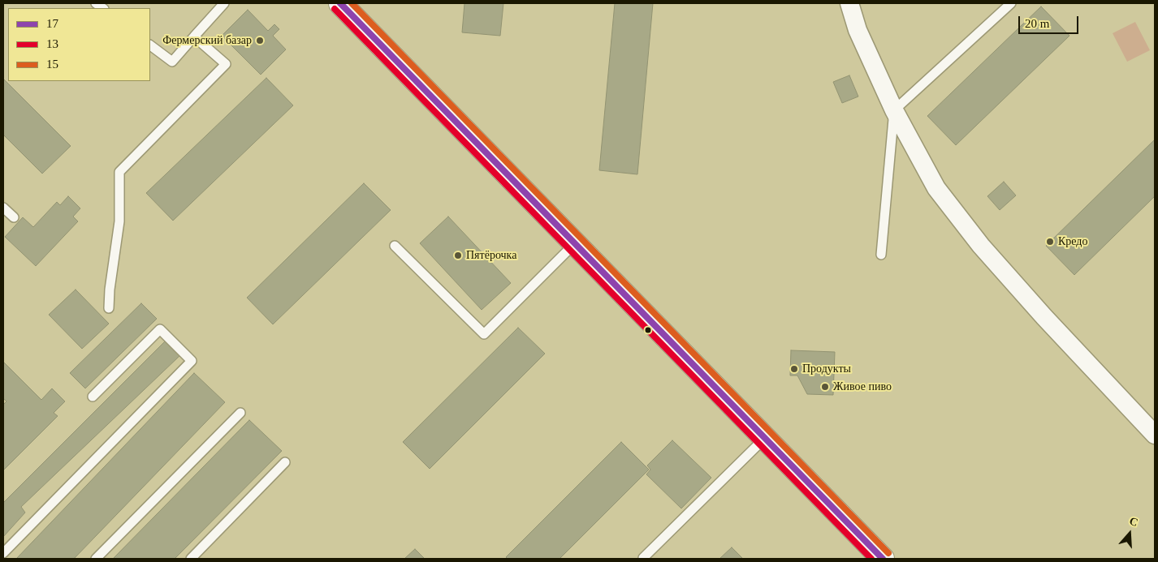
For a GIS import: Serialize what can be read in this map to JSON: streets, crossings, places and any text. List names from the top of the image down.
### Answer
{
  "places": [
    "Фермерский базар",
    "Кредо",
    "Пятёрочка",
    "Продукты",
    "Живое пиво"
  ],
  "lines": ["transit line 17", "transit line 15", "transit line 13"],
  "legend": ["17", "13", "15"],
  "scale_bar": "20 m",
  "north": "top"
}
